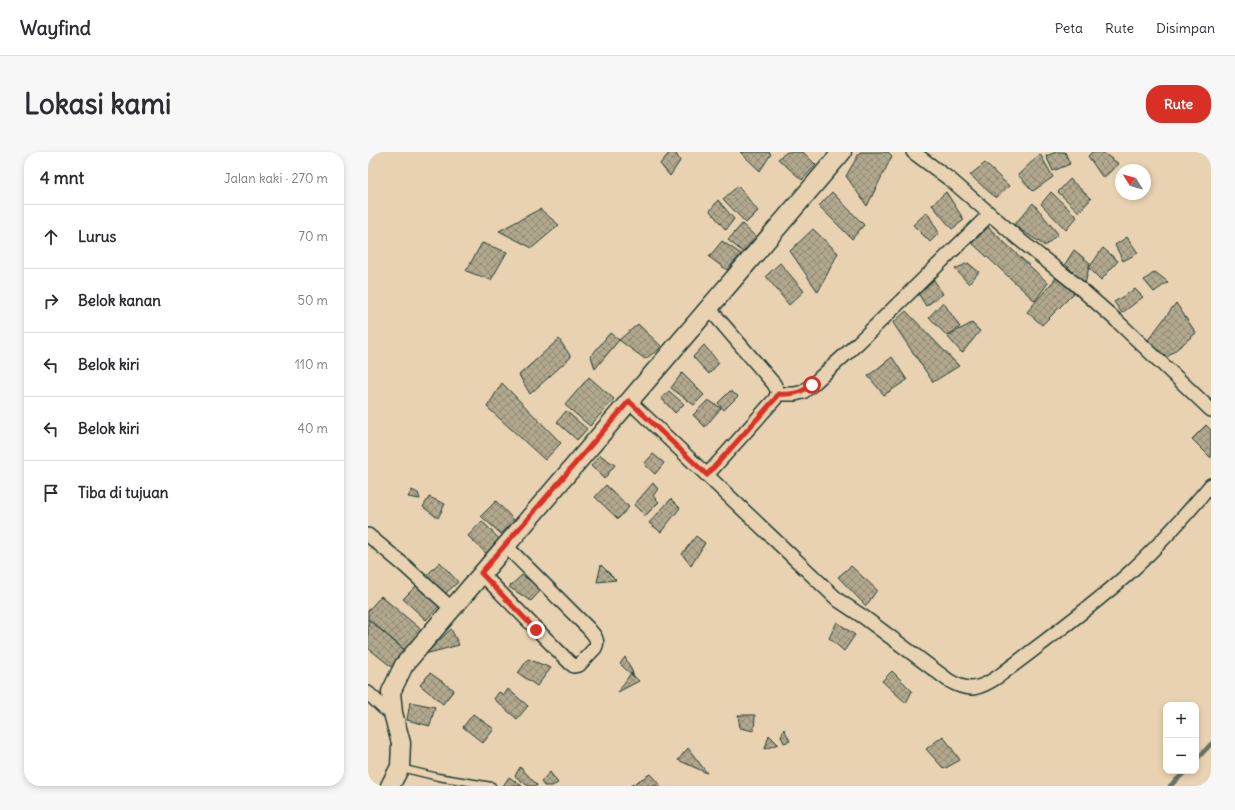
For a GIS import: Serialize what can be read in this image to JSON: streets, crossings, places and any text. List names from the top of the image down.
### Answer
{
  "north": "top left",
  "page": {
    "header": "Wayfind",
    "nav": ["Peta", "Rute", "Disimpan"],
    "buttons": "Rute",
    "title": "Lokasi kami",
    "heading": ["4 mnt", "Jalan kaki · 270 m"],
    "list": [
      ["Lurus", "70 m"],
      ["Belok kanan", "50 m"],
      ["Belok kiri", "110 m"],
      ["Belok kiri", "40 m"],
      "Tiba di tujuan"
    ],
    "map_buttons": ["+", "−"]
  }
}
